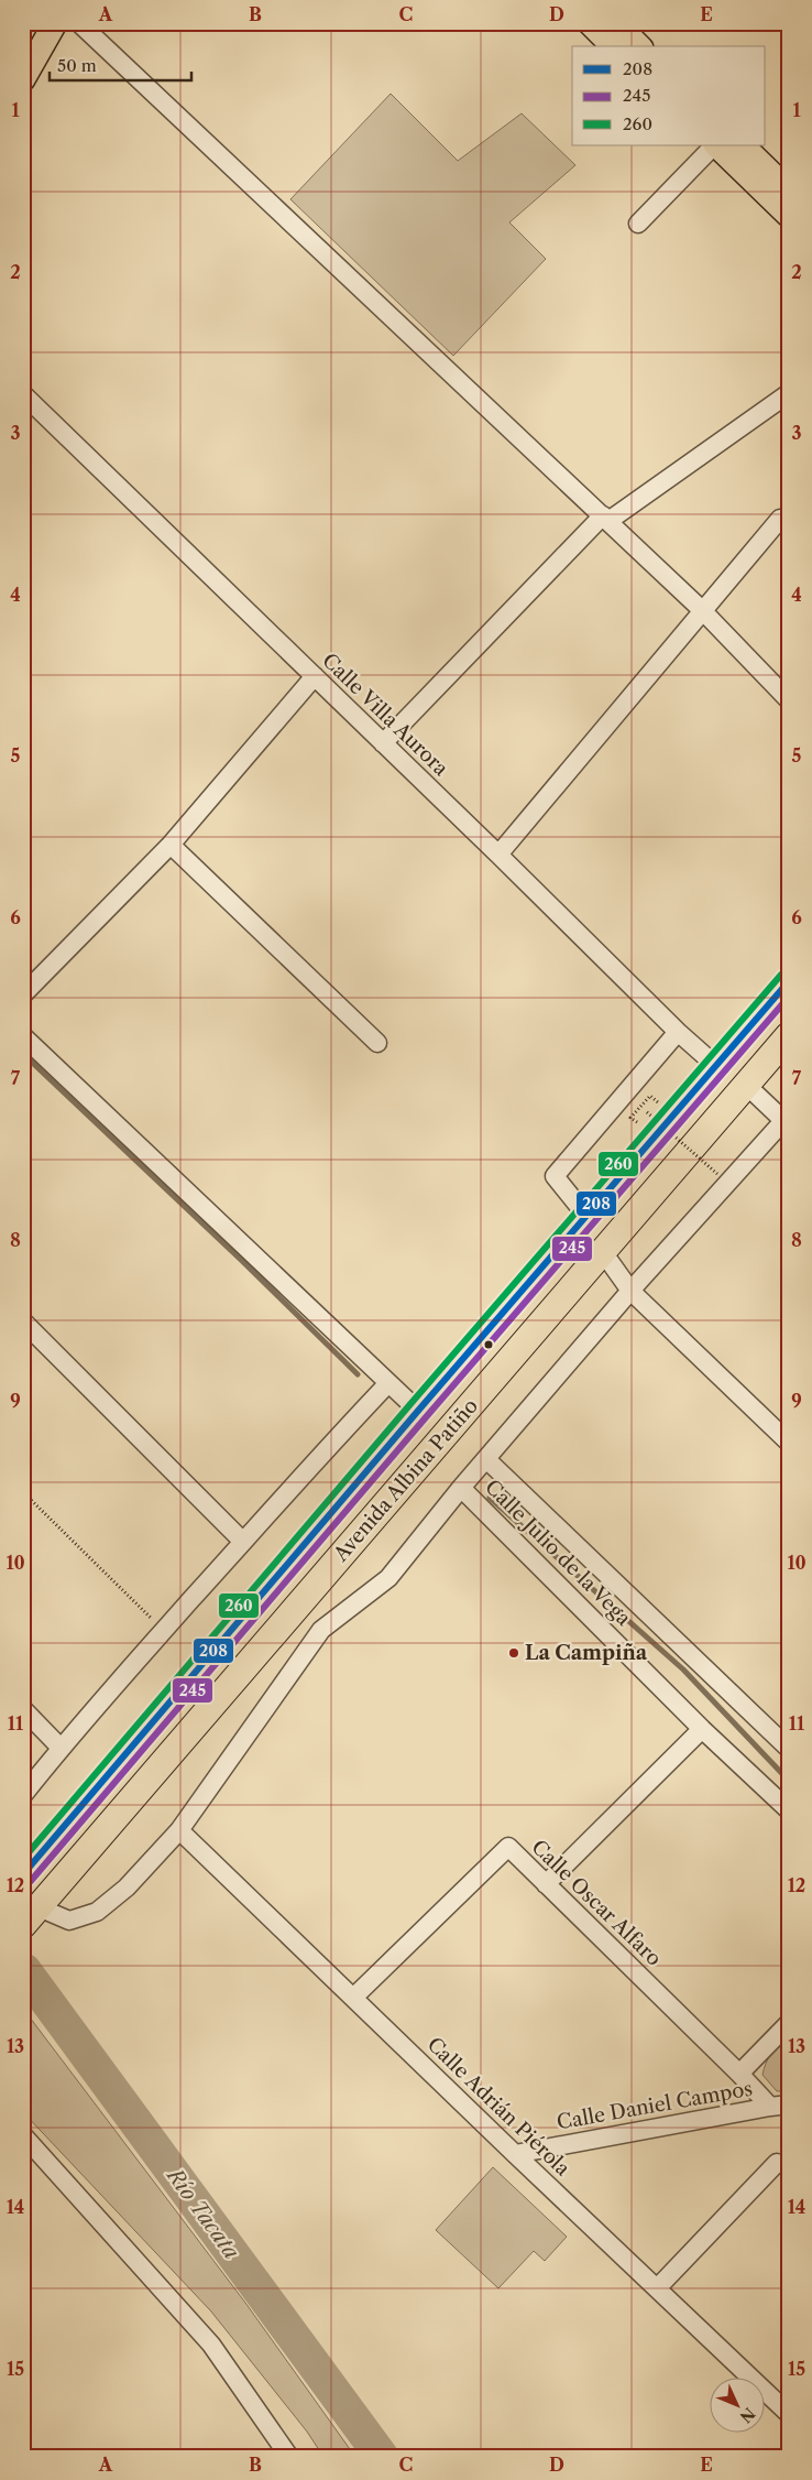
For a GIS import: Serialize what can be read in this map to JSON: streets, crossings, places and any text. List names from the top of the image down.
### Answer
{
  "streets": {
    "highway": ["Avenida Albina Patiño"],
    "street": [
      "Calle Villa Aurora",
      "Calle Julio de la Vega",
      "Calle Oscar Alfaro",
      "Calle Daniel Campos",
      "Calle Adrián Piérola"
    ]
  },
  "crossings": [
    ["Calle Villa Aurora", "Avenida Albina Patiño"],
    ["Calle Oscar Alfaro", "Calle Daniel Campos"],
    ["Calle Oscar Alfaro", "Calle Adrián Piérola"],
    ["Calle Daniel Campos", "Calle Adrián Piérola"]
  ],
  "water": ["Río Tacata"],
  "places": ["La Campiña"],
  "lines": ["transit line 260", "transit line 208", "transit line 245"],
  "legend": ["208", "245", "260"],
  "scale_bar": "50 m",
  "north": "bottom right",
  "grid": {
    "columns": [
      "A",
      "B",
      "C",
      "D",
      "E"
    ],
    "rows": [
      "1",
      "2",
      "3",
      "4",
      "5",
      "6",
      "7",
      "8",
      "9",
      "10",
      "11",
      "12",
      "13",
      "14",
      "15"
    ]
  }
}
